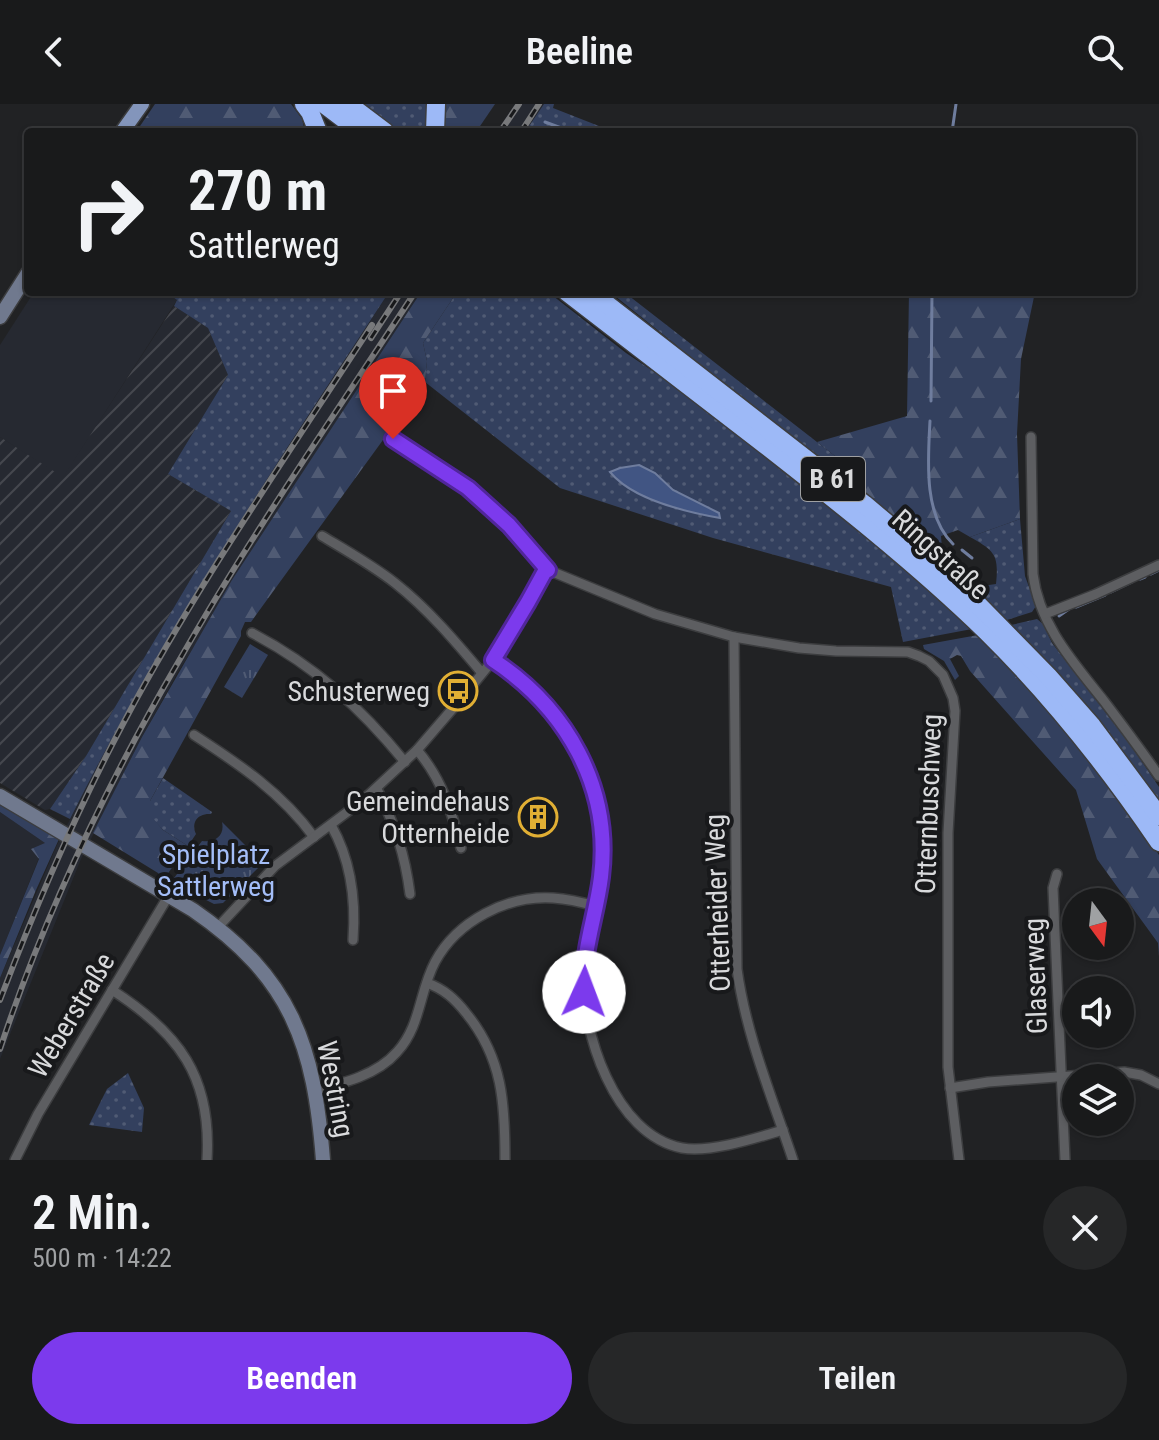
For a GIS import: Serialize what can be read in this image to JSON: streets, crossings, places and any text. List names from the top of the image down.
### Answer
{
  "streets": {
    "highway": ["B 61", "Ringstraße"],
    "street": [
      "Otternbuschweg",
      "Otterheider Weg",
      "Glaserweg",
      "Weberstraße",
      "Westring"
    ]
  },
  "crossings": [
    ["Otternbuschweg", "Otterheider Weg"],
    ["Weberstraße", "Westring"]
  ],
  "parks": ["Spielplatz Sattlerweg"],
  "places": {
    "bus stop": ["Schusterweg"],
    "building": ["Gemeindehaus Otternheide"]
  },
  "north": "bottom",
  "page": {
    "header": "Beeline",
    "turn": ["270 m", "Sattlerweg"],
    "heading": ["2 Min.", "500 m · 14:22"],
    "buttons": ["Beenden", "Teilen"]
  }
}
